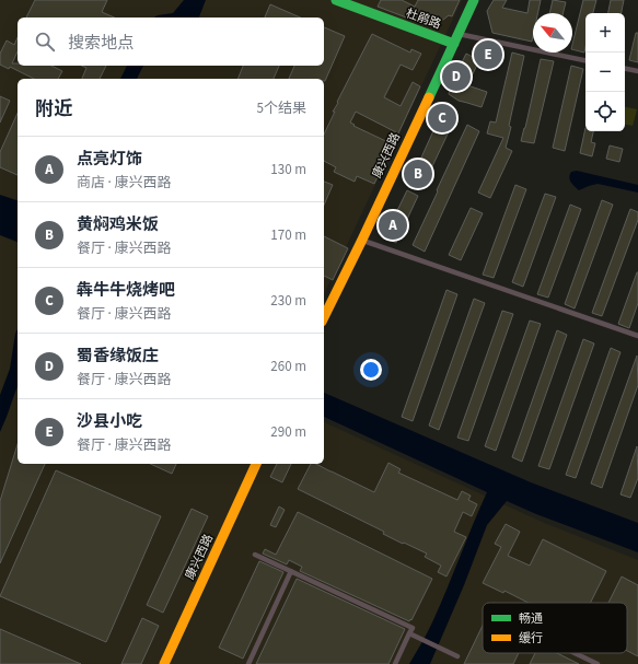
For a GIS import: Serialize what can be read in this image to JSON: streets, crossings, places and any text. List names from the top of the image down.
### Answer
{
  "streets": {
    "street": ["杜鹃路", "康兴西路"]
  },
  "crossings": [
    ["杜鹃路", "康兴西路"]
  ],
  "legend": ["畅通", "缓行"],
  "north": "top left",
  "page": {
    "map_buttons": ["+", "−"],
    "search": "搜索地点",
    "pins": [
      "E",
      "D",
      "C",
      "B",
      "A"
    ],
    "heading": ["附近", "5个结果"],
    "list": [
      {
        "mark": "A",
        "name": "点亮灯饰",
        "note": "商店 · 康兴西路",
        "value": "130 m"
      },
      {
        "mark": "B",
        "name": "黄焖鸡米饭",
        "note": "餐厅 · 康兴西路",
        "value": "170 m"
      },
      {
        "mark": "C",
        "name": "犇牛牛烧烤吧",
        "note": "餐厅 · 康兴西路",
        "value": "230 m"
      },
      {
        "mark": "D",
        "name": "蜀香缘饭庄",
        "note": "餐厅 · 康兴西路",
        "value": "260 m"
      },
      {
        "mark": "E",
        "name": "沙县小吃",
        "note": "餐厅 · 康兴西路",
        "value": "290 m"
      }
    ]
  }
}
